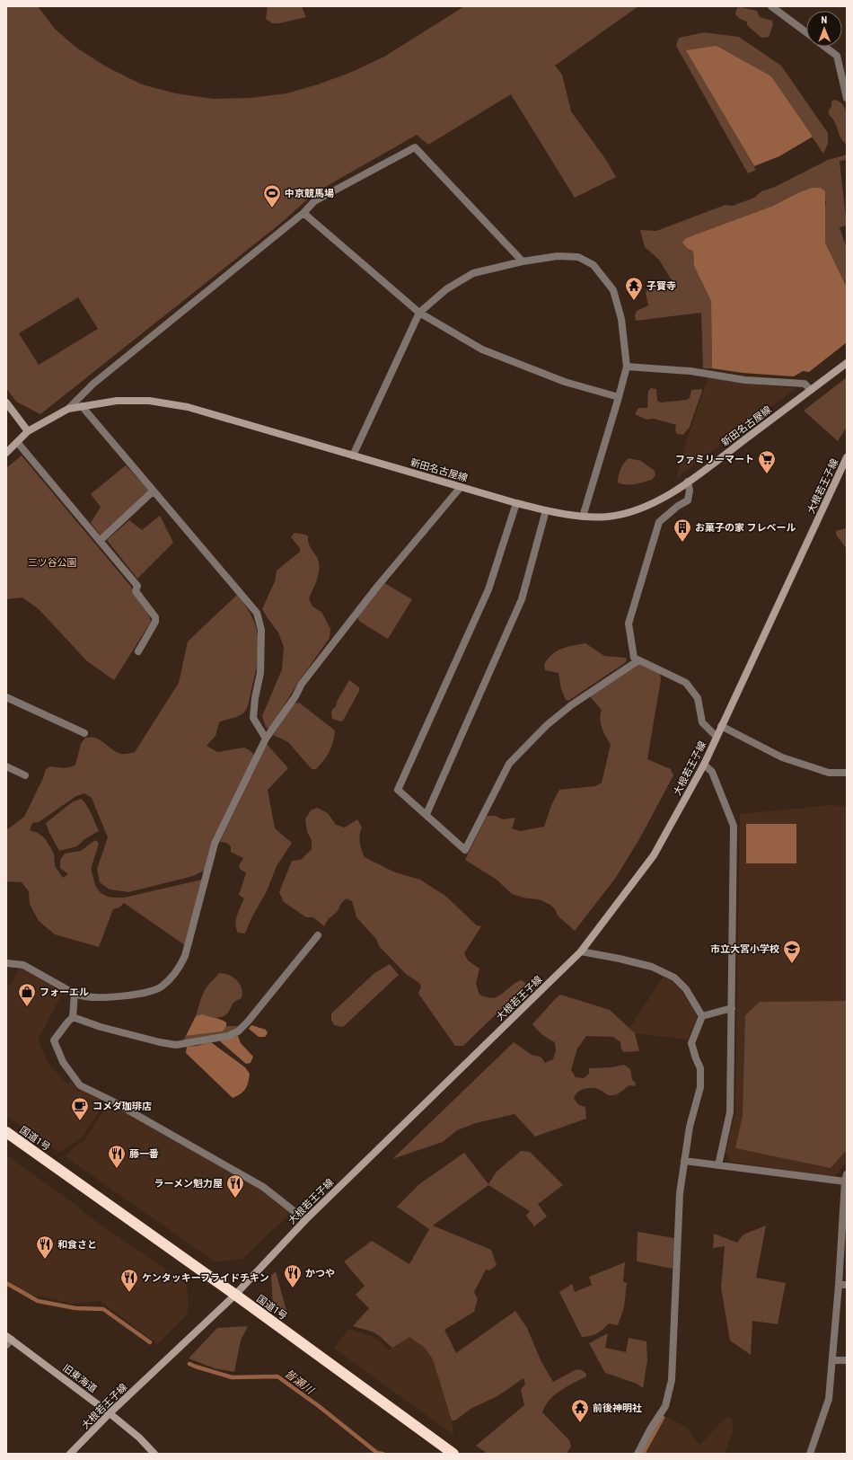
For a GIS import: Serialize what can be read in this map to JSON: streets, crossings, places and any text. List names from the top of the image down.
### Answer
{
  "streets": {
    "highway": ["国道1号"],
    "street": ["新田名古屋線", "大根若王子線", "旧東海道"]
  },
  "crossings": [
    ["大根若王子線", "国道1号"],
    ["大根若王子線", "旧東海道"]
  ],
  "water": ["皆瀬川"],
  "parks": ["三ツ谷公園"],
  "places": {
    "sports": ["中京競馬場"],
    "temple": ["子寶寺", "前後神明社"],
    "supermarket": ["ファミリーマート"],
    "building": ["お菓子の家 フレベール"],
    "school or university": ["市立大宮小学校"],
    "shop": ["フォーエル"],
    "cafe": ["コメダ珈琲店"],
    "restaurant": [
      "藤一番",
      "ラーメン魁力屋",
      "和食さと",
      "かつや",
      "ケンタッキーフライドチキン"
    ]
  },
  "north": "top"
}
